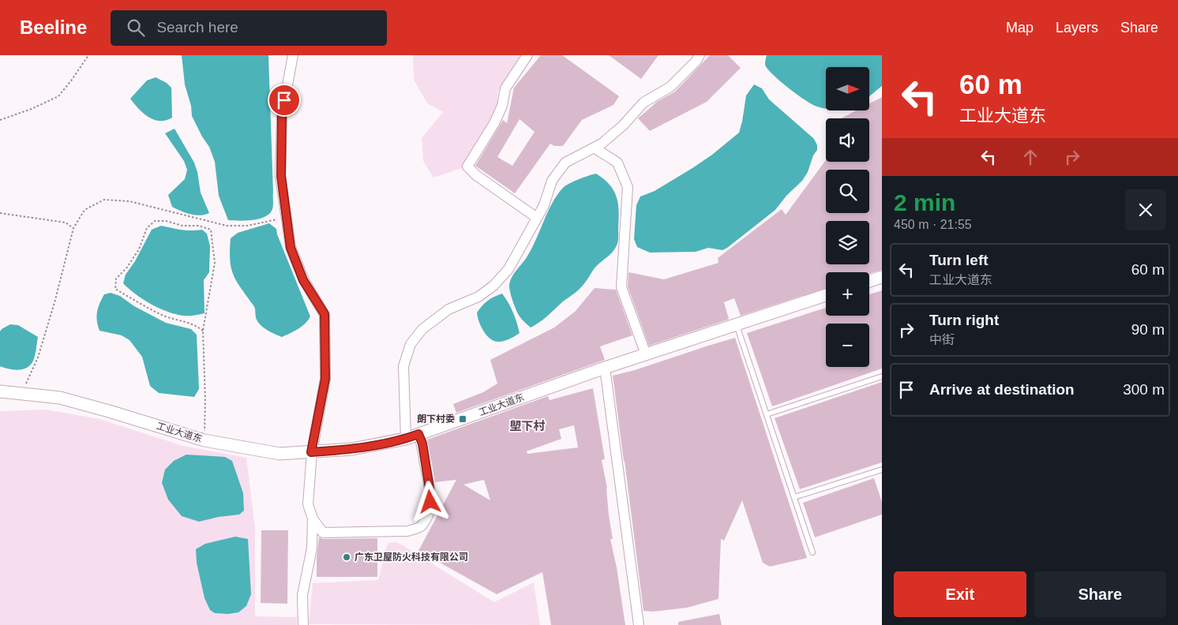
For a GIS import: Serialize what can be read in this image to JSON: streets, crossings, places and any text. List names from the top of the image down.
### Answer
{
  "streets": {
    "street": ["工业大道东"]
  },
  "districts": ["塱下村"],
  "places": {
    "transit": ["朗下村委"],
    "other": ["广东卫屋防火科技有限公司"]
  },
  "north": "right",
  "page": {
    "header": "Beeline",
    "search": "Search here",
    "nav": ["Map", "Layers", "Share"],
    "turn": ["60 m", "工业大道东"],
    "map_buttons": ["+", "−"],
    "heading": ["2 min", "450 m · 21:55"],
    "list": [
      {
        "name": "Turn left",
        "note": "工业大道东",
        "value": "60 m"
      },
      {
        "name": "Turn right",
        "note": "中街",
        "value": "90 m"
      },
      {
        "name": "Arrive at destination",
        "value": "300 m"
      }
    ],
    "buttons": ["Exit", "Share"]
  }
}
